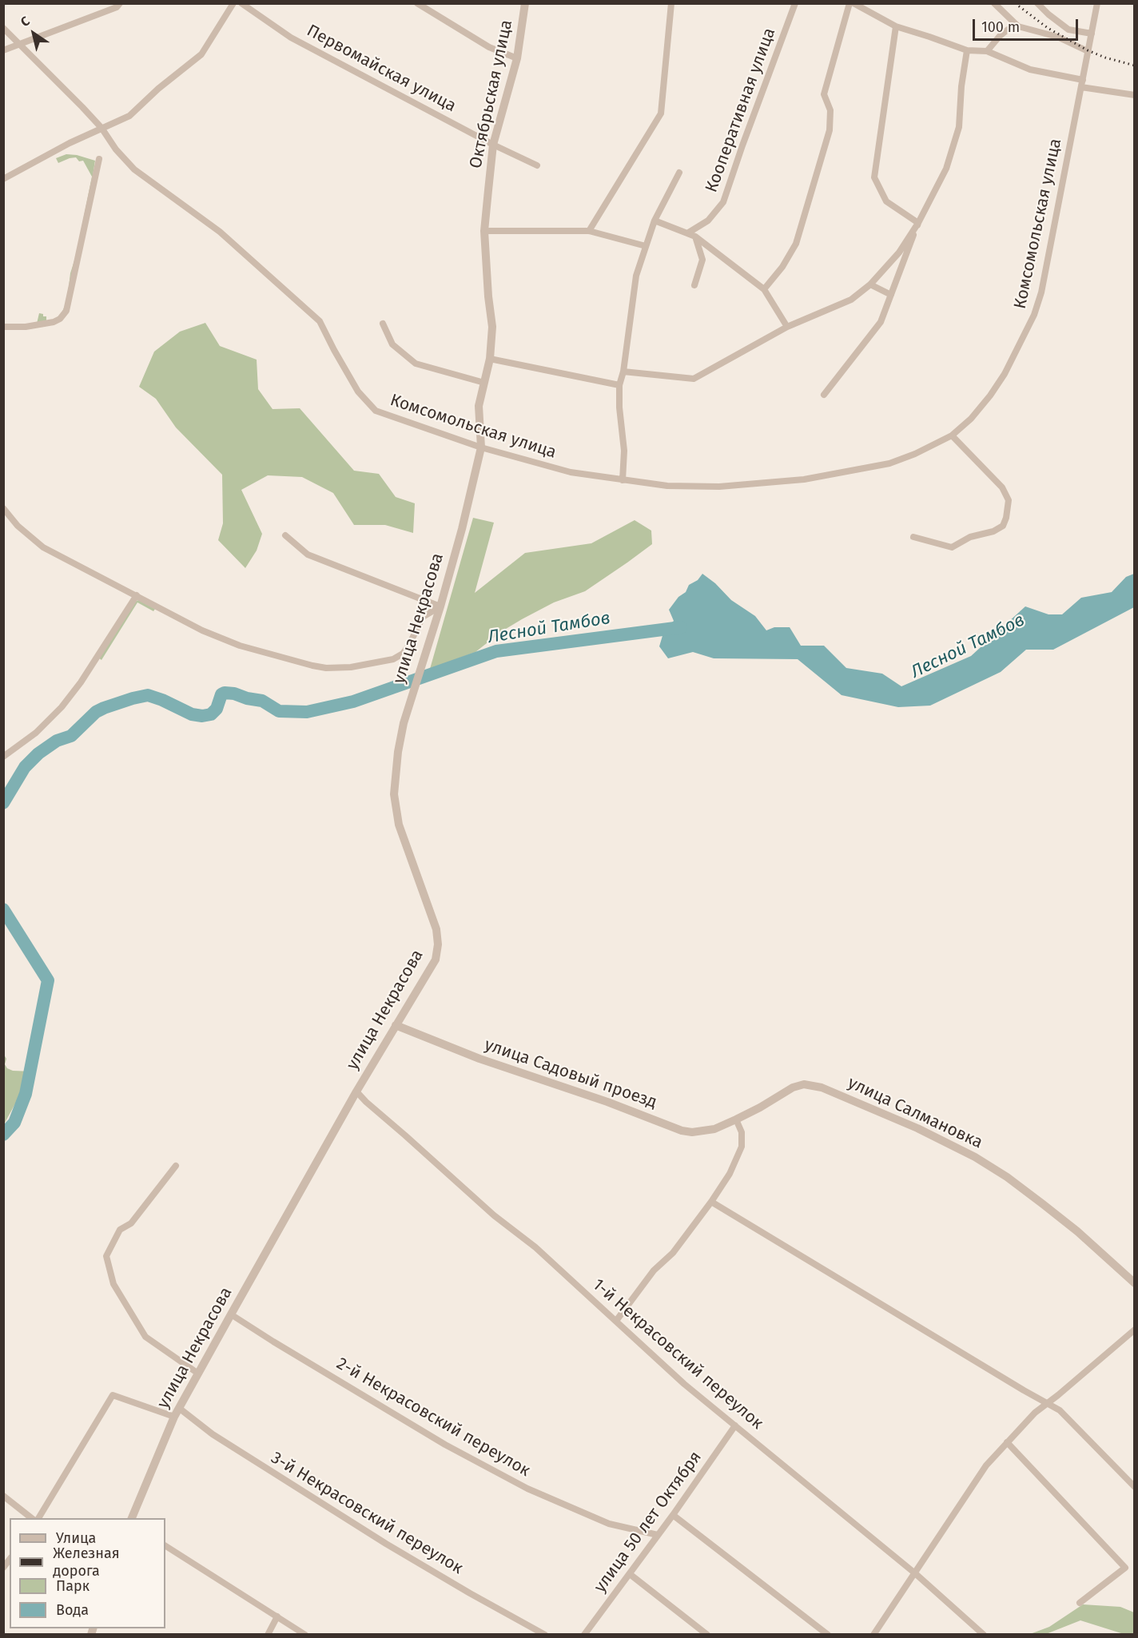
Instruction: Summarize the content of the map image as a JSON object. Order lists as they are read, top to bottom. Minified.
{"streets":{"street":["Первомайская улица","Октябрьская улица","Кооперативная улица","Комсомольская улица","улица Некрасова","улица Садовый проезд","улица Салмановка","1-й Некрасовский переулок","2-й Некрасовский переулок","3-й Некрасовский переулок","улица 50 лет Октября"]},"crossings":[["Первомайская улица","Октябрьская улица"],["Октябрьская улица","Комсомольская улица"],["Октябрьская улица","улица Некрасова"],["Комсомольская улица","улица Некрасова"],["улица Некрасова","улица Садовый проезд"],["улица Некрасова","1-й Некрасовский переулок"],["улица Некрасова","2-й Некрасовский переулок"],["улица Некрасова","3-й Некрасовский переулок"],["улица Садовый проезд","улица Салмановка"],["1-й Некрасовский переулок","улица 50 лет Октября"],["2-й Некрасовский переулок","улица 50 лет Октября"]],"water":["Лесной Тамбов"],"legend":["Улица","Железная дорога","Парк","Вода"],"scale_bar":"100 m","north":"top left"}
